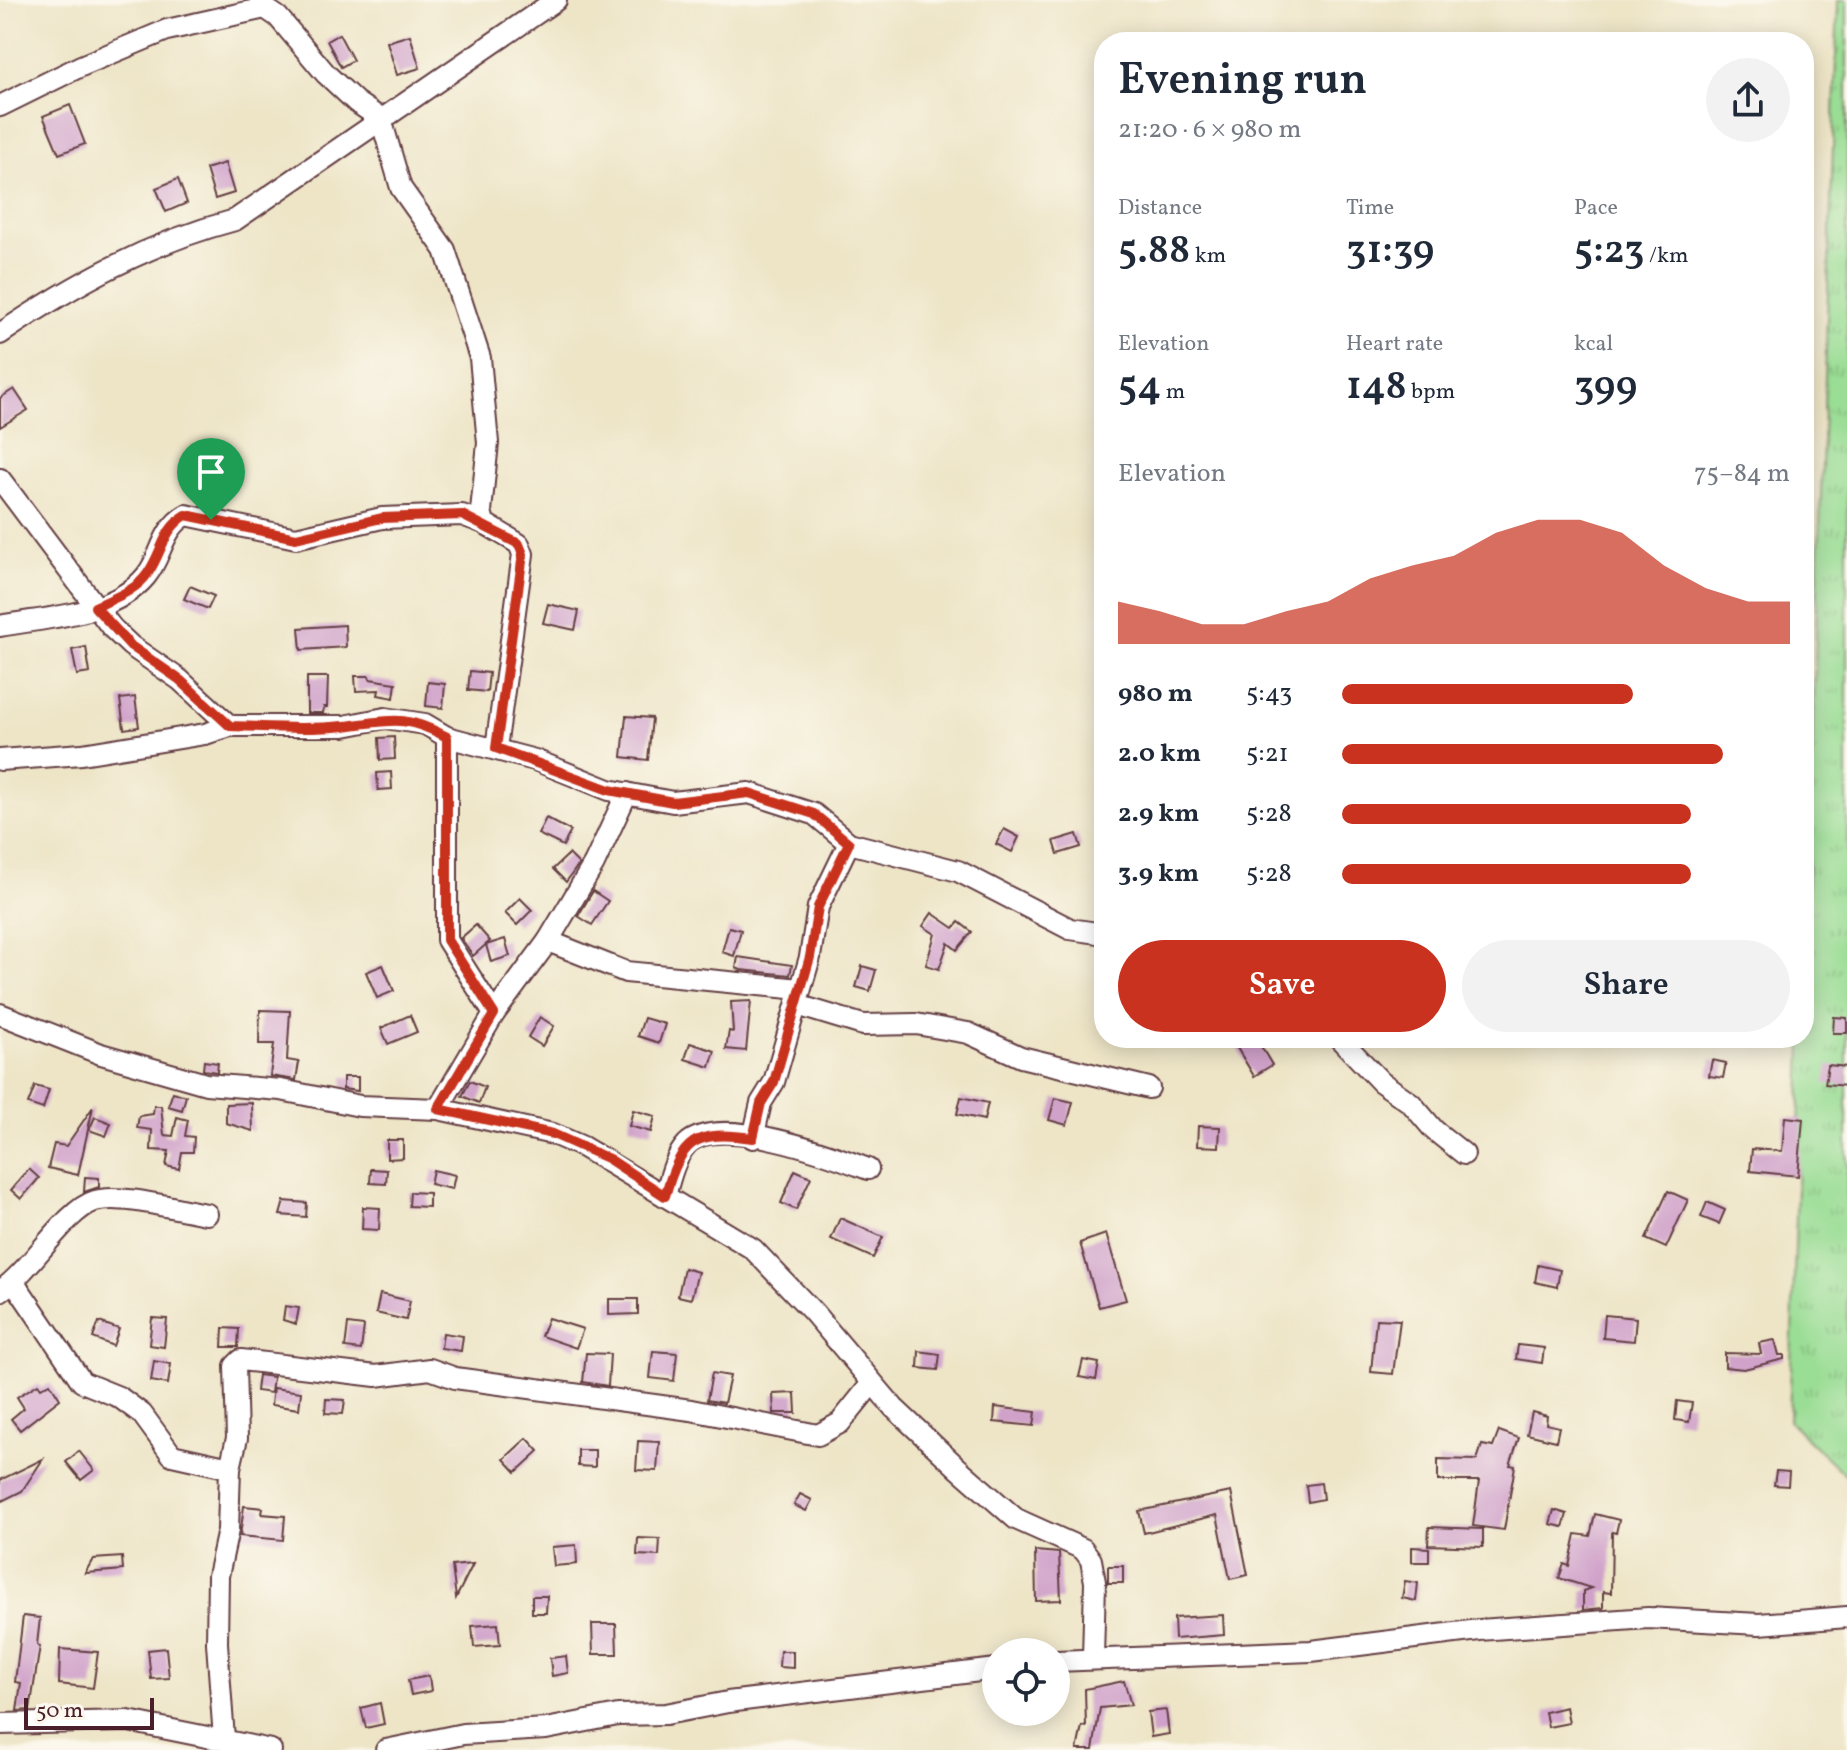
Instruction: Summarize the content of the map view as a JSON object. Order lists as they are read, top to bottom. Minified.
{"scale_bar":"50 m","page":{"heading":["Evening run","21:20 · 6 × 980 m"],"stats":[["Distance","5.88 km"],["Time","31:39"],["Pace","5:23 /km"],["Elevation","54 m"],["Heart rate","148 bpm"],["kcal","399"]],"chart":["Elevation","75–84 m"],"list":[{"name":"980 m","note":"5:43"},{"name":"2.0 km","note":"5:21"},{"name":"2.9 km","note":"5:28"},{"name":"3.9 km","note":"5:28"}],"buttons":["Save","Share"],"scale":"50 m"}}
